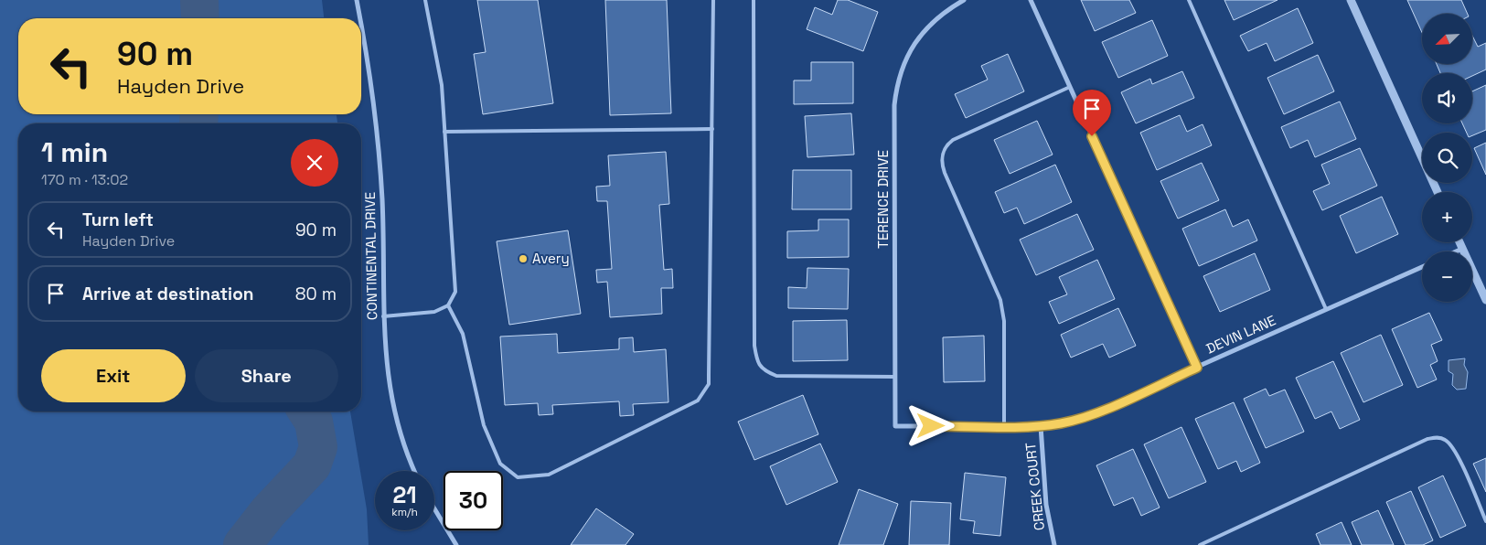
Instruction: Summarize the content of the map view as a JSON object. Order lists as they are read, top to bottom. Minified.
{"streets":{"street":["TERENCE DRIVE","CONTINENTAL DRIVE","DEVIN LANE","CREEK COURT"]},"crossings":[["TERENCE DRIVE","DEVIN LANE"],["DEVIN LANE","CREEK COURT"]],"places":["Avery"],"north":"bottom left","page":{"map_buttons":["+","−"],"turn":["90 m","Hayden Drive"],"heading":["1 min","170 m · 13:02"],"list":[{"name":"Turn left","note":"Hayden Drive","value":"90 m"},{"name":"Arrive at destination","value":"80 m"}],"buttons":["Exit","Share"],"speed":"21 km/h","limit":"30"}}
